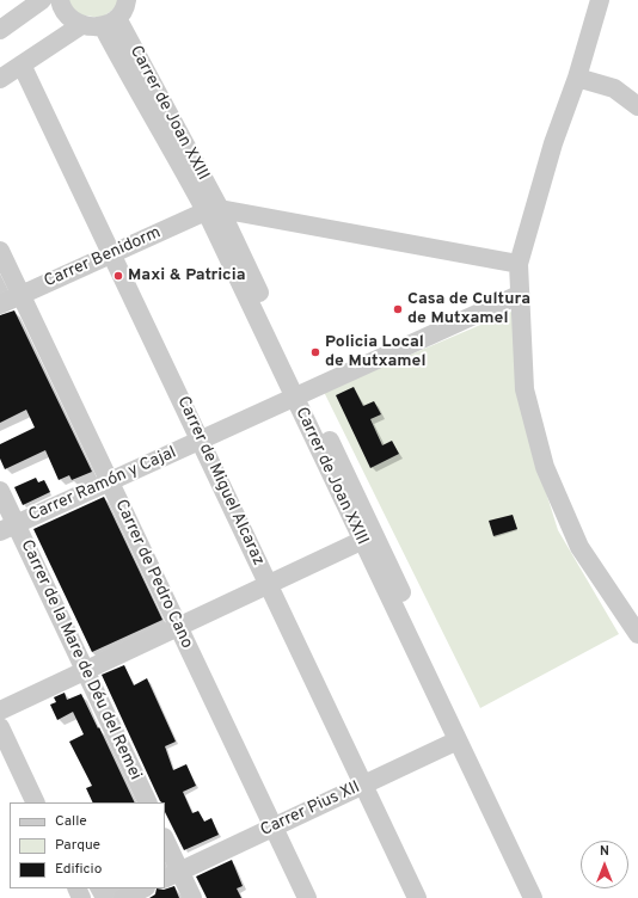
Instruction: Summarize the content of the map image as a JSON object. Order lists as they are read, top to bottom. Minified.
{"streets":{"street":["Carrer de Joan XXIII","Carrer Benidorm","Carrer de Miguel Alcaraz","Carrer Ramón y Cajal","Carrer de Pedro Cano","Carrer de la Mare de Déu del Remei","Carrer Pius XII"]},"crossings":[["Carrer de Joan XXIII","Carrer Benidorm"],["Carrer de Joan XXIII","Carrer Ramón y Cajal"],["Carrer de Joan XXIII","Carrer Pius XII"],["Carrer Benidorm","Carrer de Miguel Alcaraz"],["Carrer Benidorm","Carrer de Pedro Cano"],["Carrer de Miguel Alcaraz","Carrer Ramón y Cajal"],["Carrer de Miguel Alcaraz","Carrer Pius XII"],["Carrer Ramón y Cajal","Carrer de Pedro Cano"],["Carrer Ramón y Cajal","Carrer de la Mare de Déu del Remei"],["Carrer de Pedro Cano","Carrer Pius XII"]],"places":["Maxi & Patricia","Casa de Cultura de Mutxamel","Policia Local de Mutxamel"],"legend":["Calle","Parque","Edificio"],"north":"top"}
